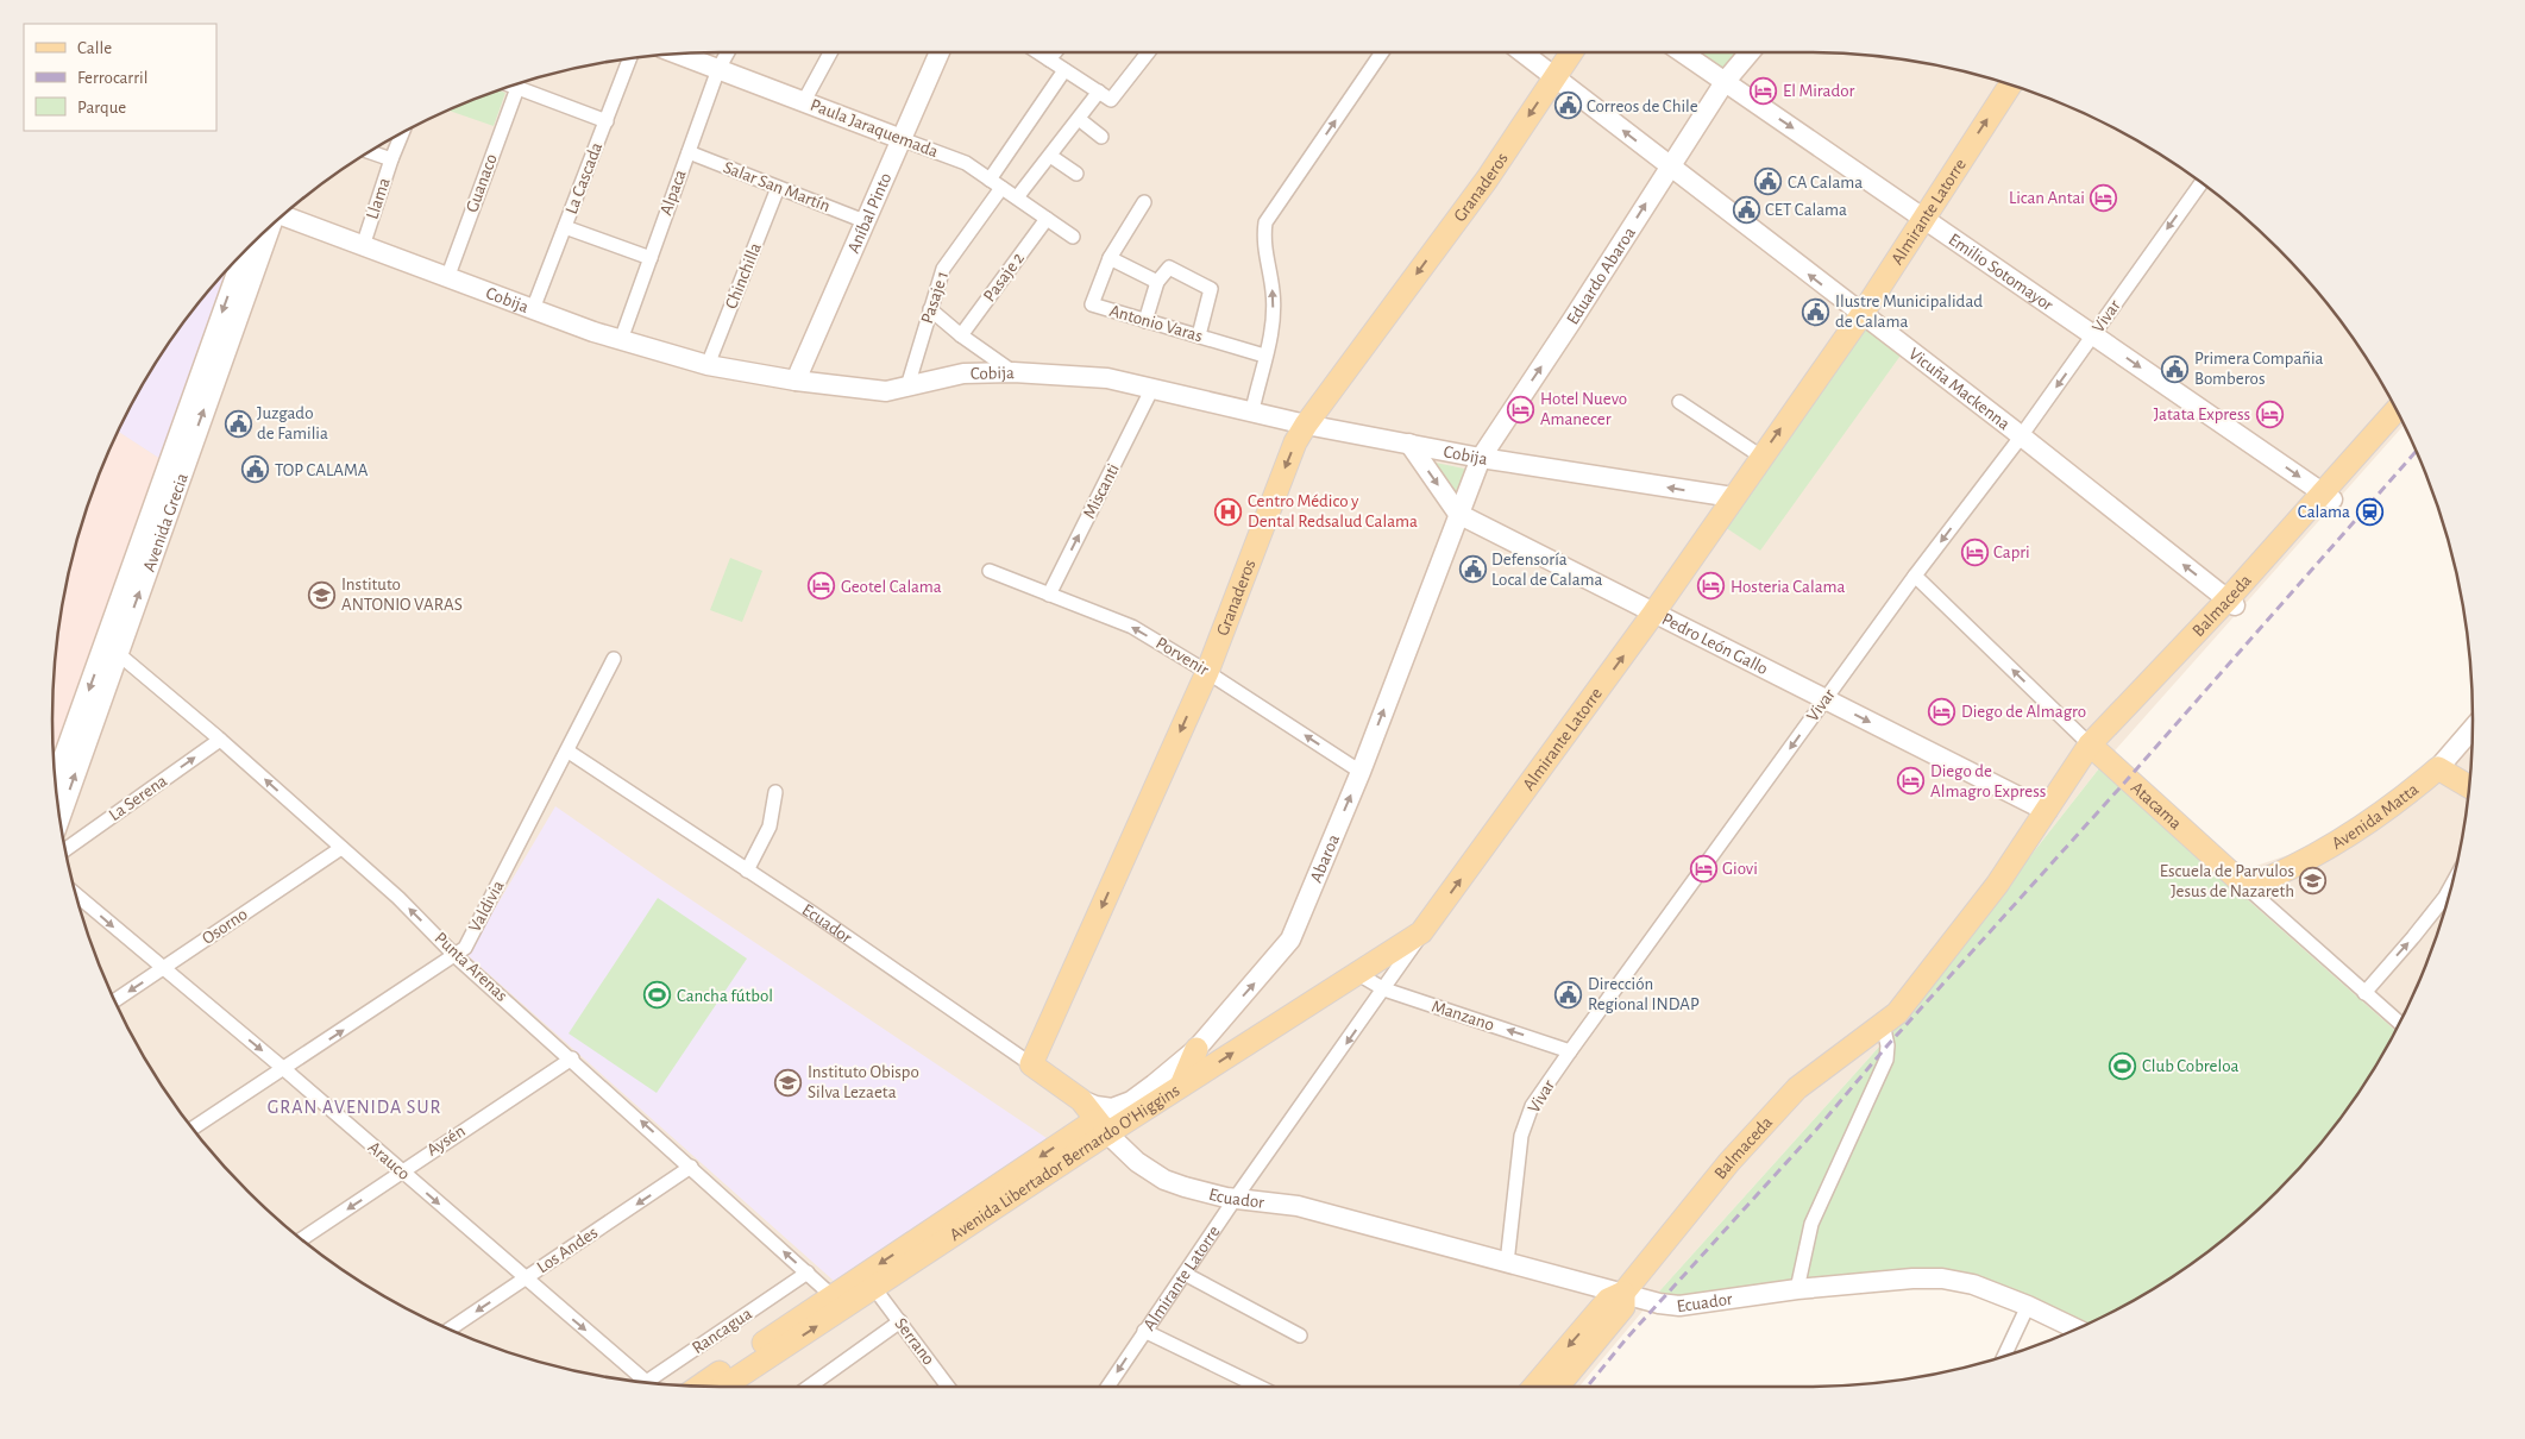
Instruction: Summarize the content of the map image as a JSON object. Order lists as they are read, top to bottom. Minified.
{"streets":{"main road":["Paula Jaraquemada","Granaderos","Almirante Latorre","Aníbal Pinto","Emilio Sotomayor","Eduardo Abaroa","Cobija","Vicuña Mackenna","Avenida Grecia","Balmaceda","Pedro León Gallo","Atacama","Avenida Matta","Abaroa","Ecuador","Avenida Libertador Bernardo O'Higgins"],"street":["La Cascada","Guanaco","Salar San Martín","Alpaca","Llama","Chinchilla","Pasaje 2","Pasaje 1","Vivar","Antonio Varas","Miscanti","Porvenir","La Serena","Valdivia","Osorno","Punta Arenas","Manzano","Aysén","Arauco","Los Andes","Rancagua","Serrano"]},"crossings":[["Paula Jaraquemada","Alpaca"],["Paula Jaraquemada","Aníbal Pinto"],["Paula Jaraquemada","Pasaje 2"],["Paula Jaraquemada","Pasaje 1"],["La Cascada","Cobija"],["Guanaco","Cobija"],["Granaderos","Cobija"],["Granaderos","Vicuña Mackenna"],["Granaderos","Porvenir"],["Granaderos","Ecuador"],["Salar San Martín","Alpaca"],["Salar San Martín","Aníbal Pinto"],["Salar San Martín","Chinchilla"],["Alpaca","Cobija"],["Llama","Cobija"],["Almirante Latorre","Emilio Sotomayor"],["Almirante Latorre","Cobija"],["Almirante Latorre","Vicuña Mackenna"],["Almirante Latorre","Pedro León Gallo"],["Almirante Latorre","Ecuador"],["Almirante Latorre","Manzano"],["Almirante Latorre","Avenida Libertador Bernardo O'Higgins"],["Aníbal Pinto","Cobija"],["Emilio Sotomayor","Eduardo Abaroa"],["Emilio Sotomayor","Vivar"],["Emilio Sotomayor","Balmaceda"],["Eduardo Abaroa","Cobija"],["Eduardo Abaroa","Vicuña Mackenna"],["Eduardo Abaroa","Pedro León Gallo"],["Eduardo Abaroa","Abaroa"],["Chinchilla","Cobija"],["Pasaje 1","Cobija"],["Cobija","Miscanti"],["Cobija","Pedro León Gallo"],["Vivar","Vicuña Mackenna"],["Vivar","Pedro León Gallo"],["Vivar","Atacama"],["Vivar","Ecuador"],["Vivar","Manzano"],["Vicuña Mackenna","Balmaceda"],["Miscanti","Porvenir"],["Avenida Grecia","Punta Arenas"],["Balmaceda","Pedro León Gallo"],["Balmaceda","Atacama"],["Balmaceda","Ecuador"],["Pedro León Gallo","Abaroa"],["Porvenir","Abaroa"],["La Serena","Punta Arenas"],["Atacama","Avenida Matta"],["Abaroa","Ecuador"],["Valdivia","Ecuador"],["Valdivia","Punta Arenas"],["Valdivia","Arauco"],["Ecuador","Avenida Libertador Bernardo O'Higgins"],["Osorno","Punta Arenas"],["Osorno","Arauco"],["Punta Arenas","Aysén"],["Punta Arenas","Avenida Libertador Bernardo O'Higgins"],["Punta Arenas","Los Andes"],["Punta Arenas","Rancagua"],["Manzano","Avenida Libertador Bernardo O'Higgins"],["Aysén","Arauco"],["Arauco","Los Andes"],["Avenida Libertador Bernardo O'Higgins","Serrano"]],"one_way":["Granaderos","Emilio Sotomayor","Eduardo Abaroa","Vivar","Vicuña Mackenna","Miscanti","Pedro León Gallo","Porvenir","La Serena","Atacama","Abaroa","Punta Arenas","Manzano","Aysén","Arauco","Los Andes"],"districts":["GRAN AVENIDA SUR"],"places":{"hotel":["El Mirador","Lican Antai","Hotel Nuevo Amanecer","Jatata Express","Capri","Geotel Calama","Hosteria Calama","Diego de Almagro","Diego de Almagro Express","Giovi"],"public building":["Correos de Chile","CA Calama","CET Calama","Ilustre Municipalidad de Calama","Primera Compañia Bomberos","Juzgado de Familia","TOP CALAMA","Defensoría Local de Calama","Dirección Regional INDAP"],"hospital":["Centro Médico y Dental Redsalud Calama"],"station":["Calama"],"school or university":["Instituto ANTONIO VARAS","Escuela de Parvulos Jesus de Nazareth","Instituto Obispo Silva Lezaeta"],"sports":["Cancha fútbol","Club Cobreloa"]},"legend":["Calle","Ferrocarril","Parque"]}
